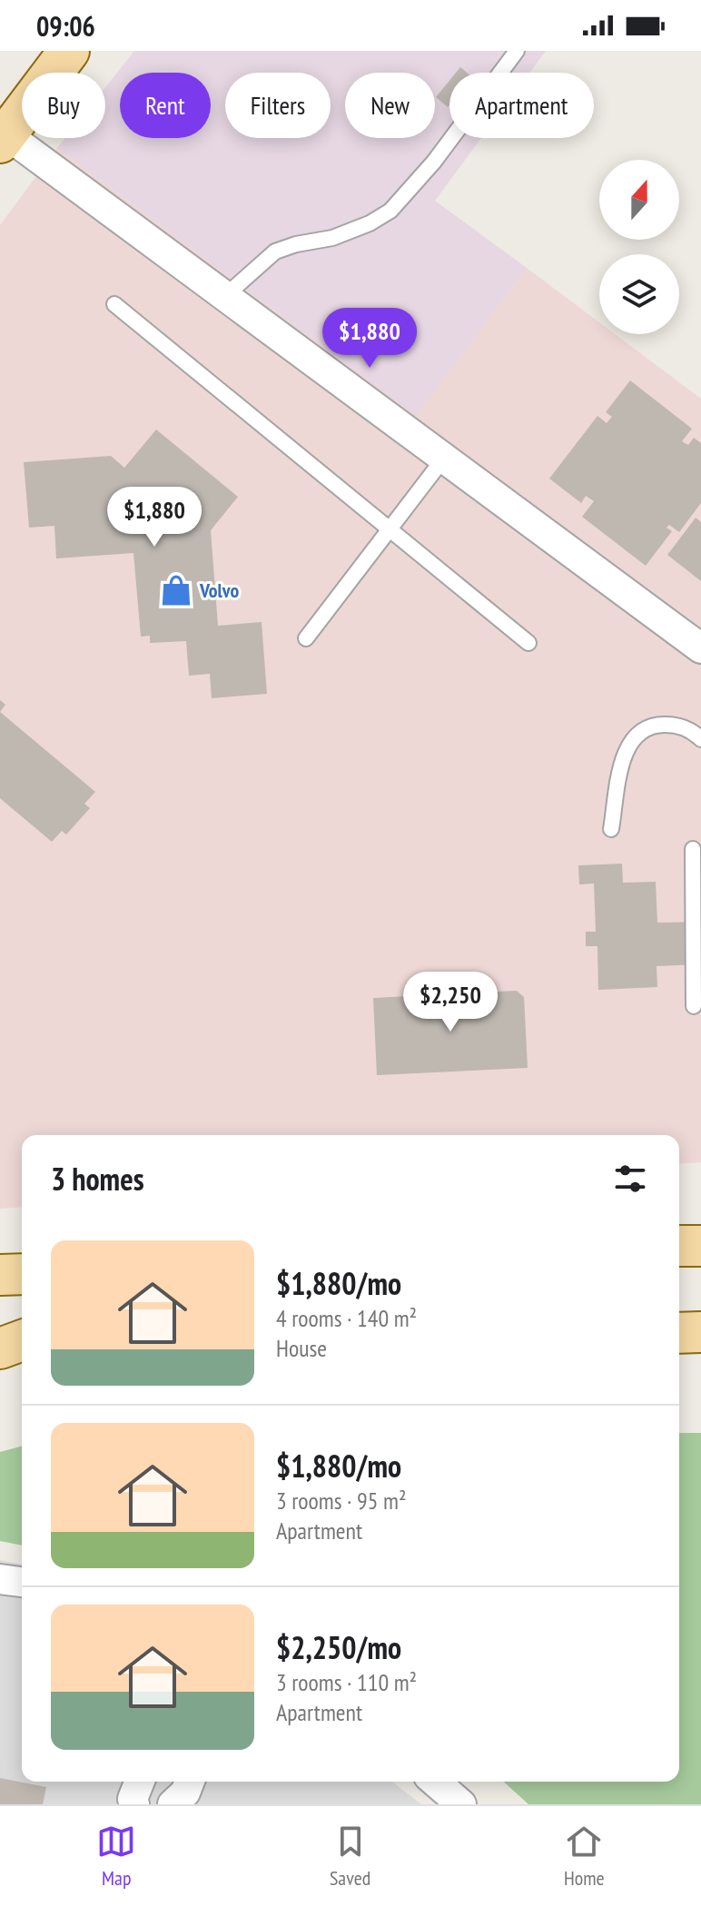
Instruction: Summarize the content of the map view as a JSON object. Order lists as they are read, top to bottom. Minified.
{"places":{"shop":["Volvo"]},"north":"top","page":{"status":"09:06","chip":["Buy","Rent","Filters","New","Apartment"],"price":["$1,880","$1,880","$2,250"],"heading":"3 homes","list":[{"name":"$1,880/mo","note":"4 rooms · 140 m² · House"},{"name":"$1,880/mo","note":"3 rooms · 95 m² · Apartment"},{"name":"$2,250/mo","note":"3 rooms · 110 m² · Apartment"}],"tabs":["Map","Saved","Home"]}}
